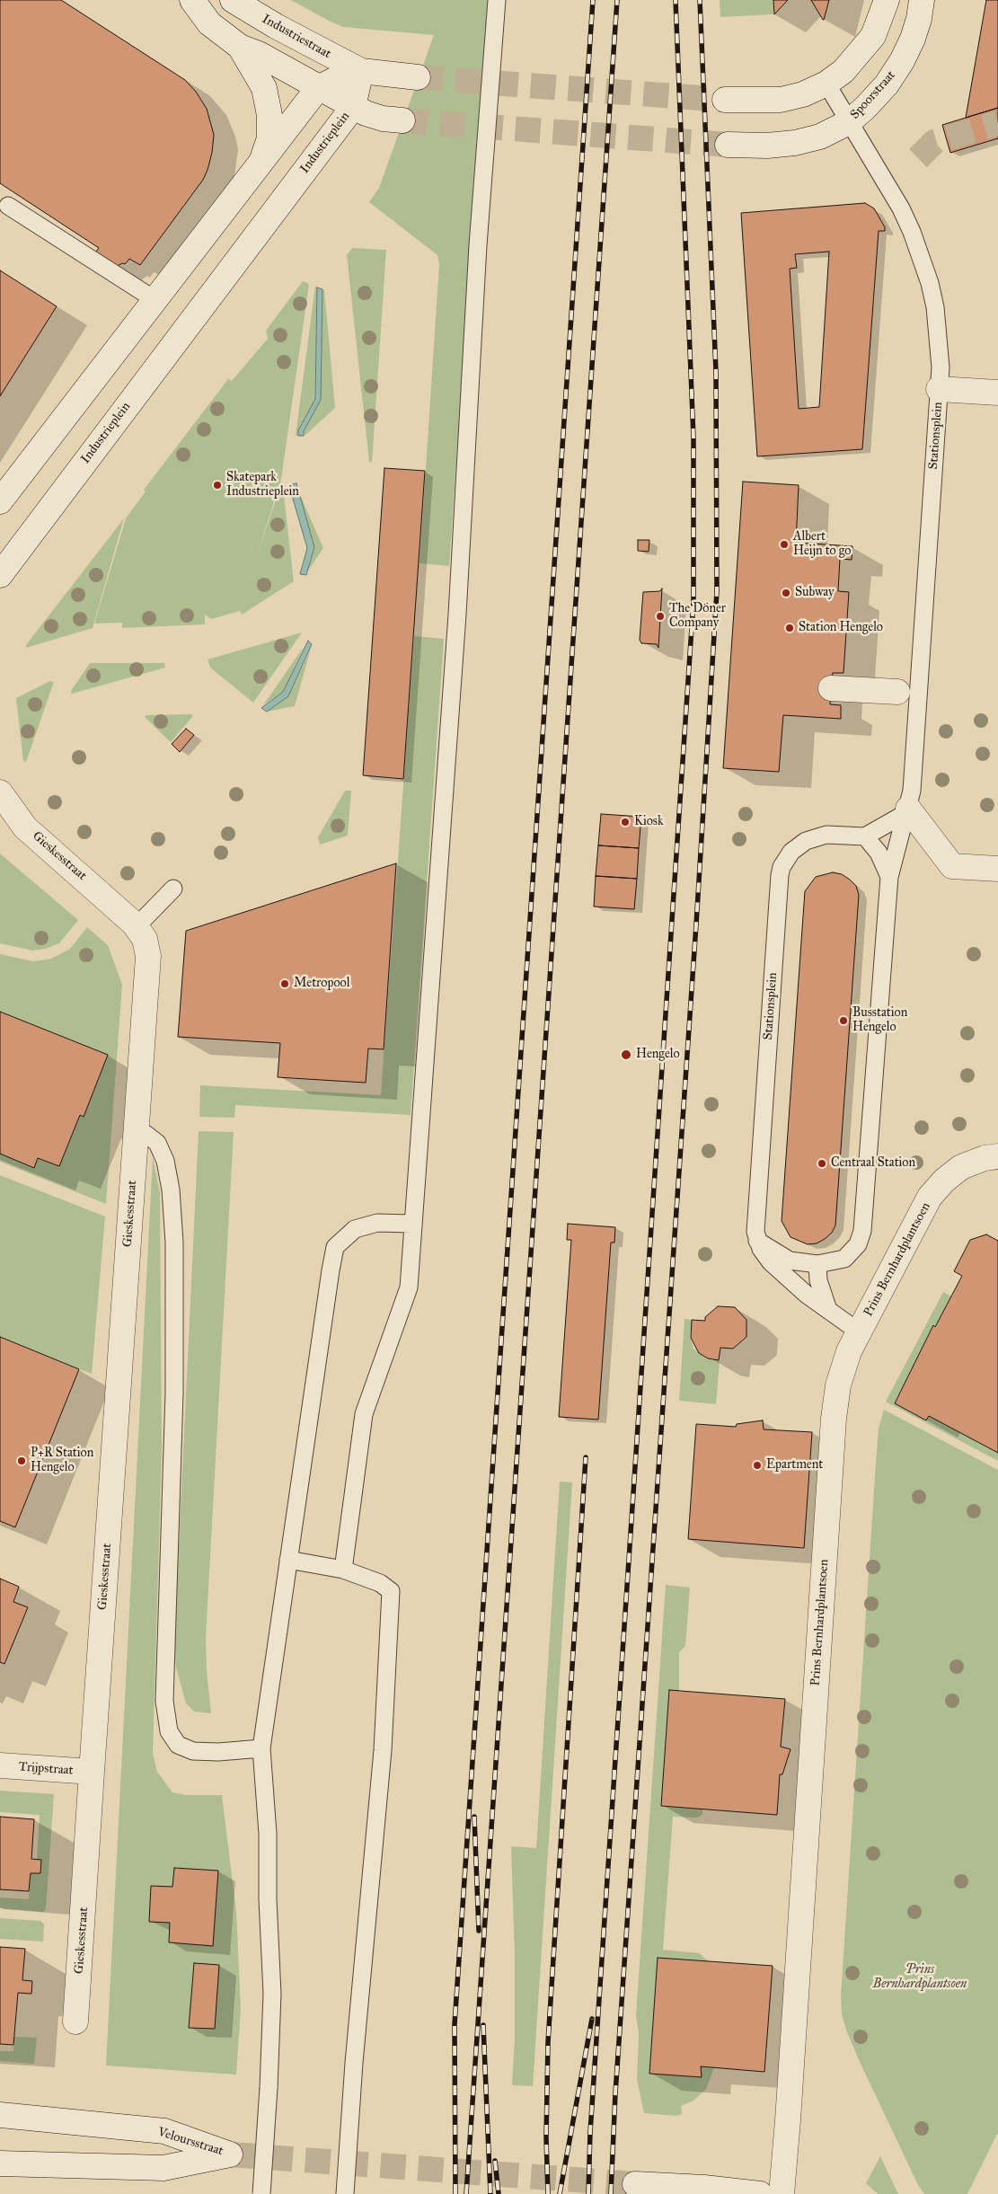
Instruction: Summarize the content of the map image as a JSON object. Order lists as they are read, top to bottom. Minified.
{"streets":{"main road":["Industriestraat","Spoorstraat","Industrieplein","Gieskesstraat","Prins Bernhardplantsoen","Trijpstraat","Veloursstraat"],"lane":["Stationsplein"]},"crossings":[["Industriestraat","Industrieplein"],["Spoorstraat","Stationsplein"],["Stationsplein","Prins Bernhardplantsoen"],["Gieskesstraat","Trijpstraat"]],"parks":["Prins Bernhardplantsoen"],"places":["Skatepark Industrieplein","Albert Heijn to go","Subway","The Döner Company","Station Hengelo","Kiosk","Metropool","Busstation Hengelo","Hengelo","Centraal Station","P+R Station Hengelo","Epartment"]}
